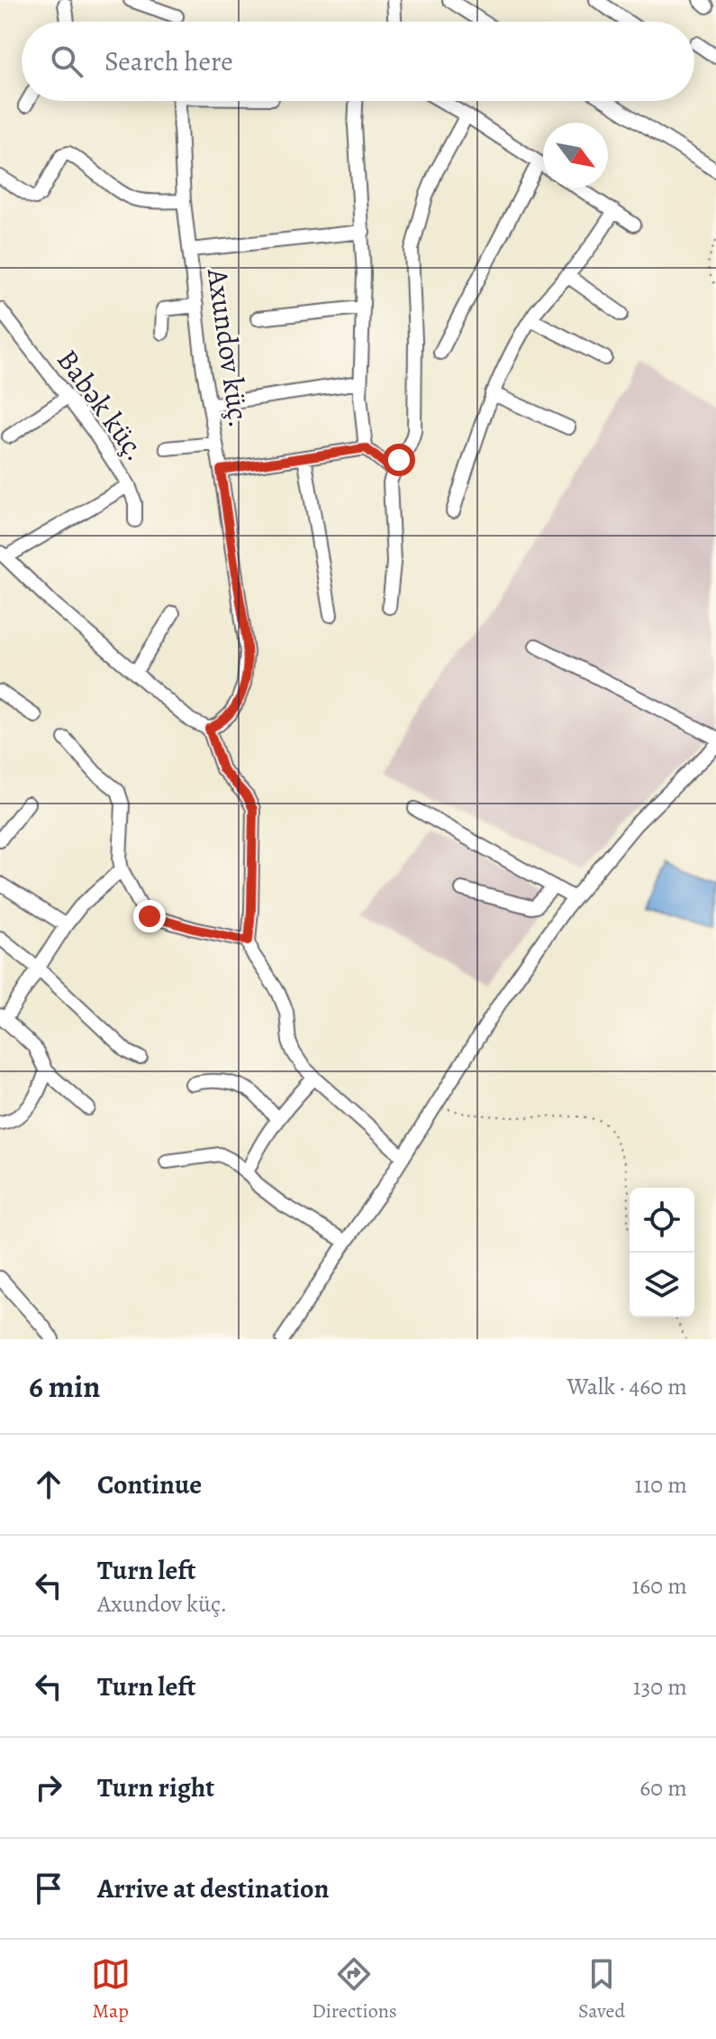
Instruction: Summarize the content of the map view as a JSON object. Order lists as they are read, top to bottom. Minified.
{"streets":{"street":["Axundov küç.","Babək küç."]},"north":"bottom right","page":{"search":"Search here","heading":["6 min","Walk · 460 m"],"list":[["Continue","110 m"],["Turn left","Axundov küç.","160 m"],["Turn left","130 m"],["Turn right","60 m"],"Arrive at destination"],"nav":["Map","Directions","Saved"]}}
